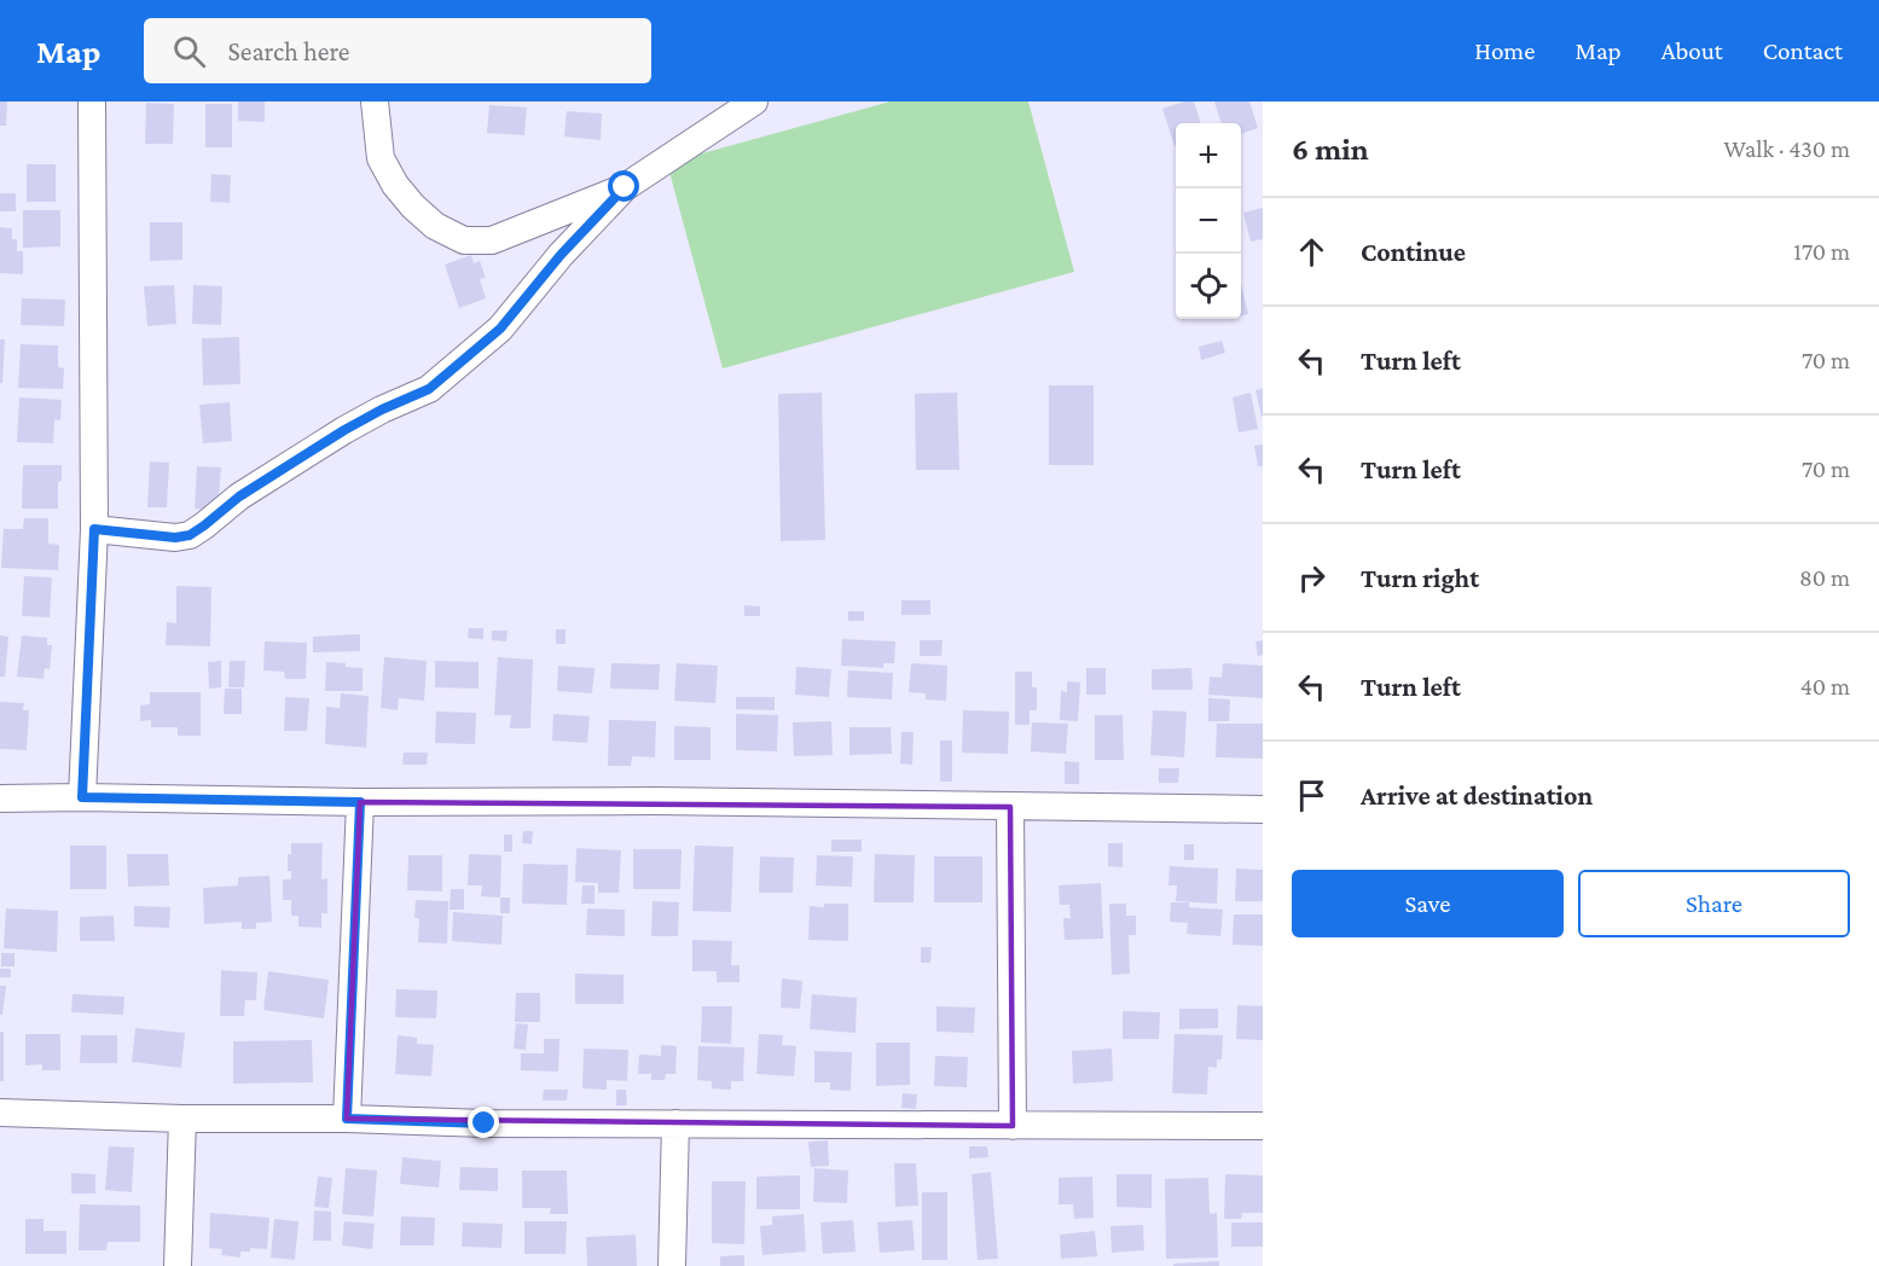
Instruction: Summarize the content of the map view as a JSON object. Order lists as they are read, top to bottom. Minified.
{"page":{"header":"Map","search":"Search here","nav":["Home","Map","About","Contact"],"heading":["6 min","Walk · 430 m"],"map_buttons":["+","−"],"list":[["Continue","170 m"],["Turn left","70 m"],["Turn left","70 m"],["Turn right","80 m"],["Turn left","40 m"],"Arrive at destination"],"buttons":["Save","Share"]}}
